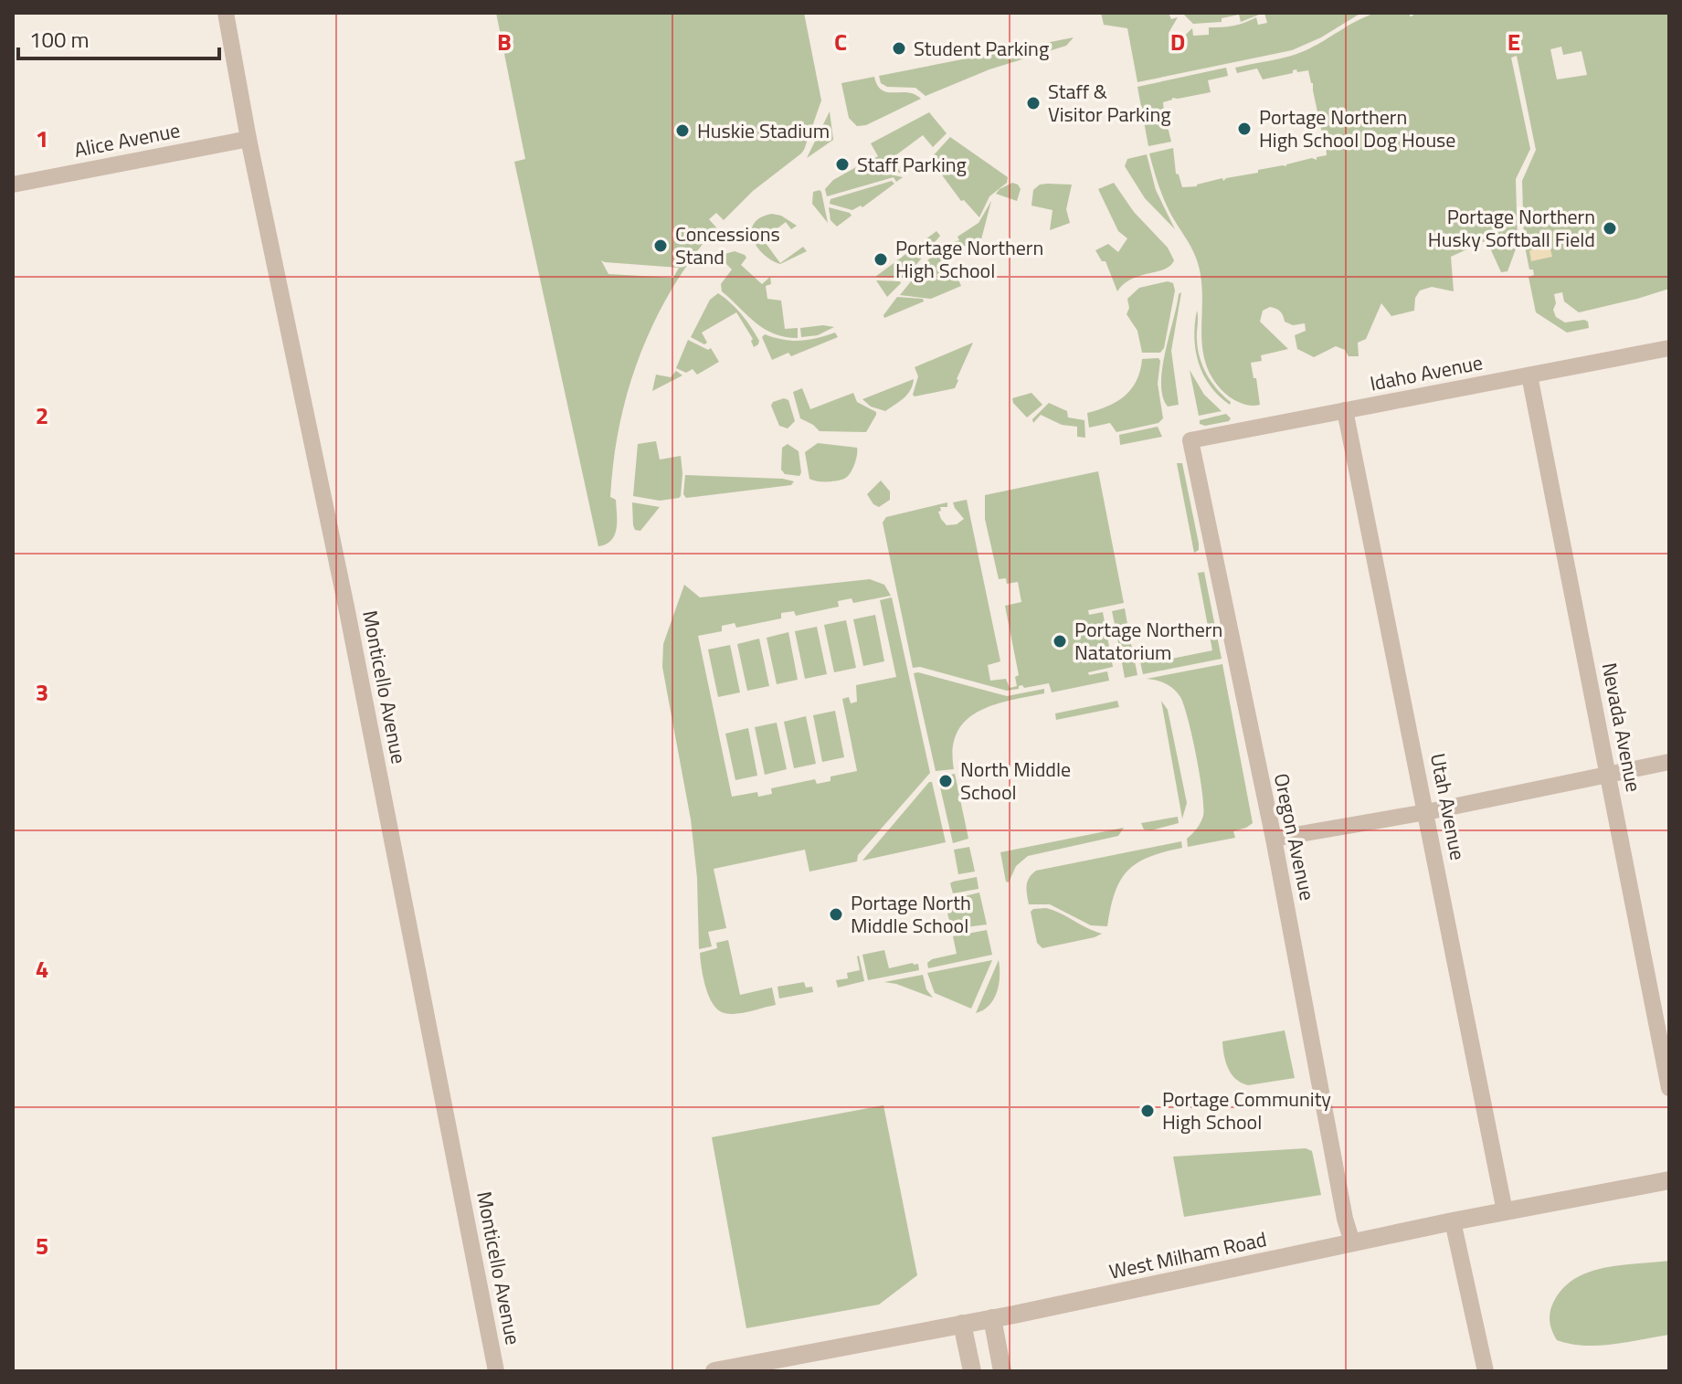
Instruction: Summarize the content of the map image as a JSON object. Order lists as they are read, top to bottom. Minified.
{"streets":{"street":["Alice Avenue","Idaho Avenue","Monticello Avenue","Nevada Avenue","Utah Avenue","Oregon Avenue","West Milham Road"]},"crossings":[["Alice Avenue","Monticello Avenue"],["Idaho Avenue","Nevada Avenue"],["Idaho Avenue","Utah Avenue"],["Idaho Avenue","Oregon Avenue"],["Utah Avenue","West Milham Road"],["Oregon Avenue","West Milham Road"]],"places":["Student Parking","Staff & Visitor Parking","Portage Northern High School Dog House","Huskie Stadium","Staff Parking","Portage Northern Husky Softball Field","Concessions Stand","Portage Northern High School","Portage Northern Natatorium","North Middle School","Portage North Middle School","Portage Community High School"],"scale_bar":"100 m","grid":{"columns":["B","C","D","E"],"rows":["1","2","3","4","5"]}}
